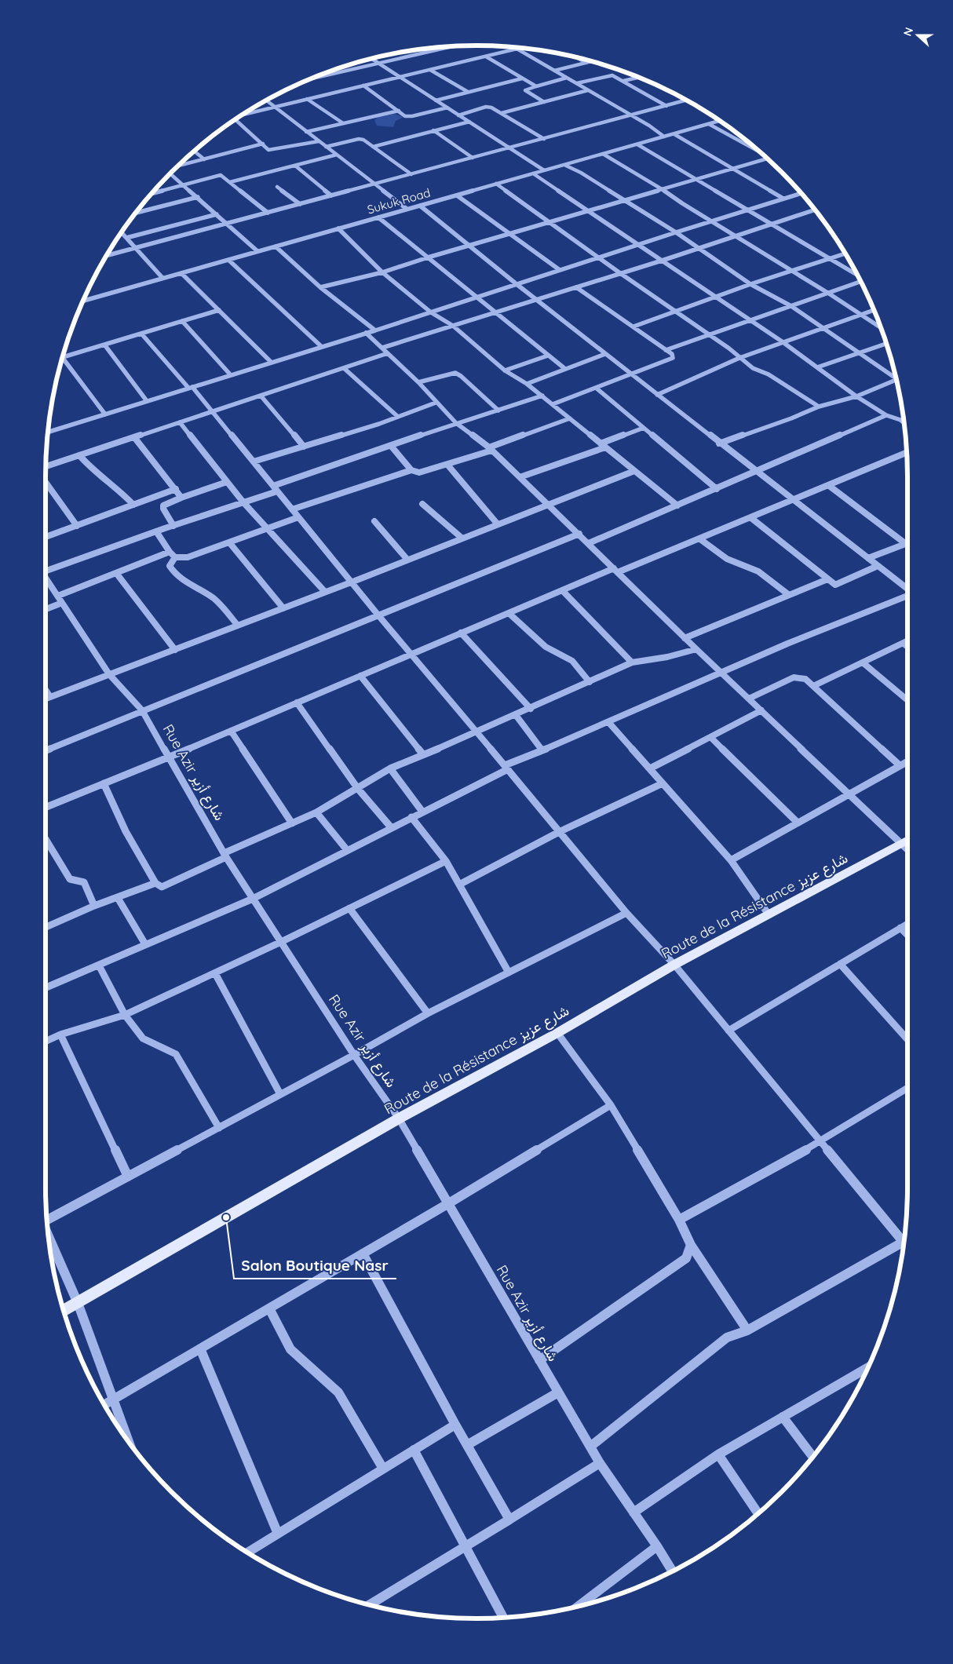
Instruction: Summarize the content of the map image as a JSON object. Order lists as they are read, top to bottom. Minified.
{"streets":{"main road":["Route de la Résistance شارع عزيز"],"street":["Sukuk Road","Rue Azir شارع أزير"]},"crossings":[["Rue Azir شارع أزير","Route de la Résistance شارع عزيز"]],"places":["Salon Boutique Nasr"],"north":"left"}
